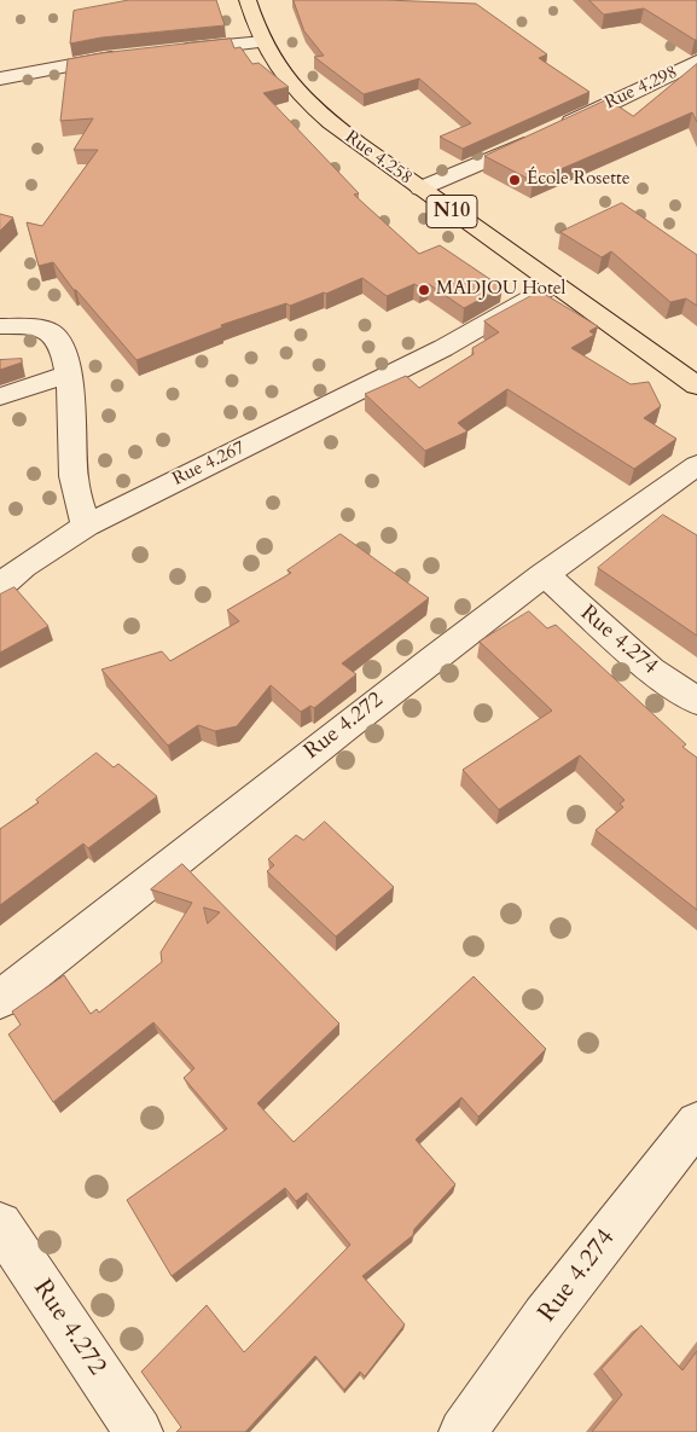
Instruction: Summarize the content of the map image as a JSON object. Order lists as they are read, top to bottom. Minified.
{"streets":{"highway":["Rue 4.258","N10"],"street":["Rue 4.298","Rue 4.267","Rue 4.274","Rue 4.272"]},"crossings":[["Rue 4.258","Rue 4.267"],["Rue 4.274","Rue 4.272"]],"places":["École Rosette","MADJOU Hotel"]}
